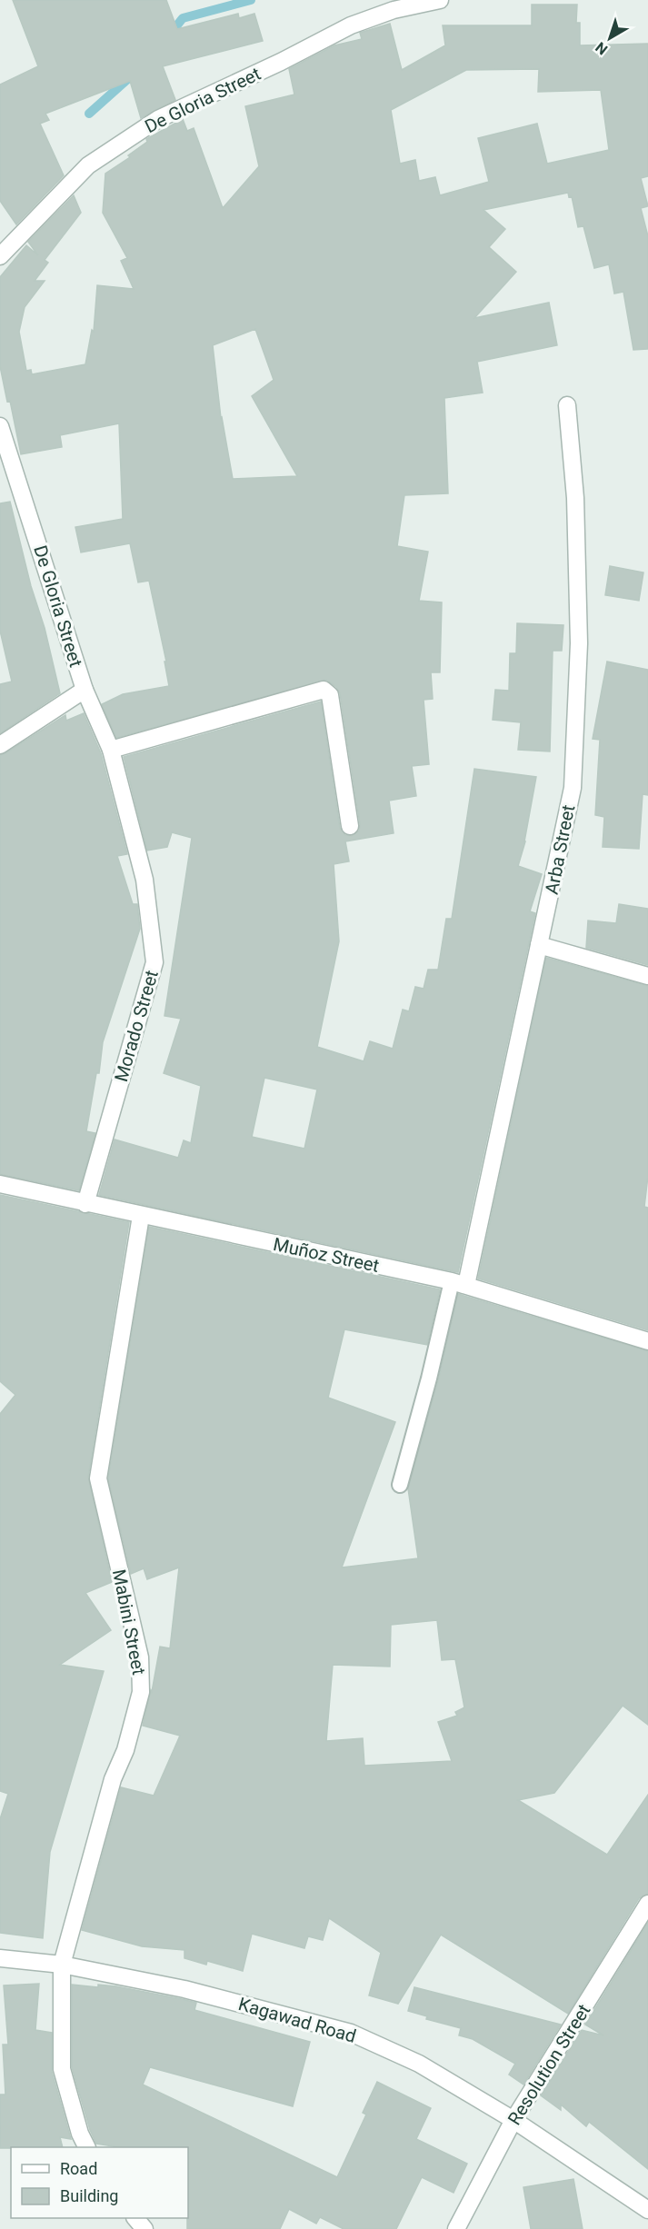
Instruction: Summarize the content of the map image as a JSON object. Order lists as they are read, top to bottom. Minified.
{"streets":{"street":["De Gloria Street","Arba Street","Morado Street","Muñoz Street","Mabini Street","Kagawad Road","Resolution Street"]},"crossings":[["De Gloria Street","Morado Street"],["Arba Street","Muñoz Street"],["Morado Street","Muñoz Street"],["Muñoz Street","Mabini Street"],["Mabini Street","Kagawad Road"],["Kagawad Road","Resolution Street"]],"legend":["Road","Building"],"north":"bottom left"}
